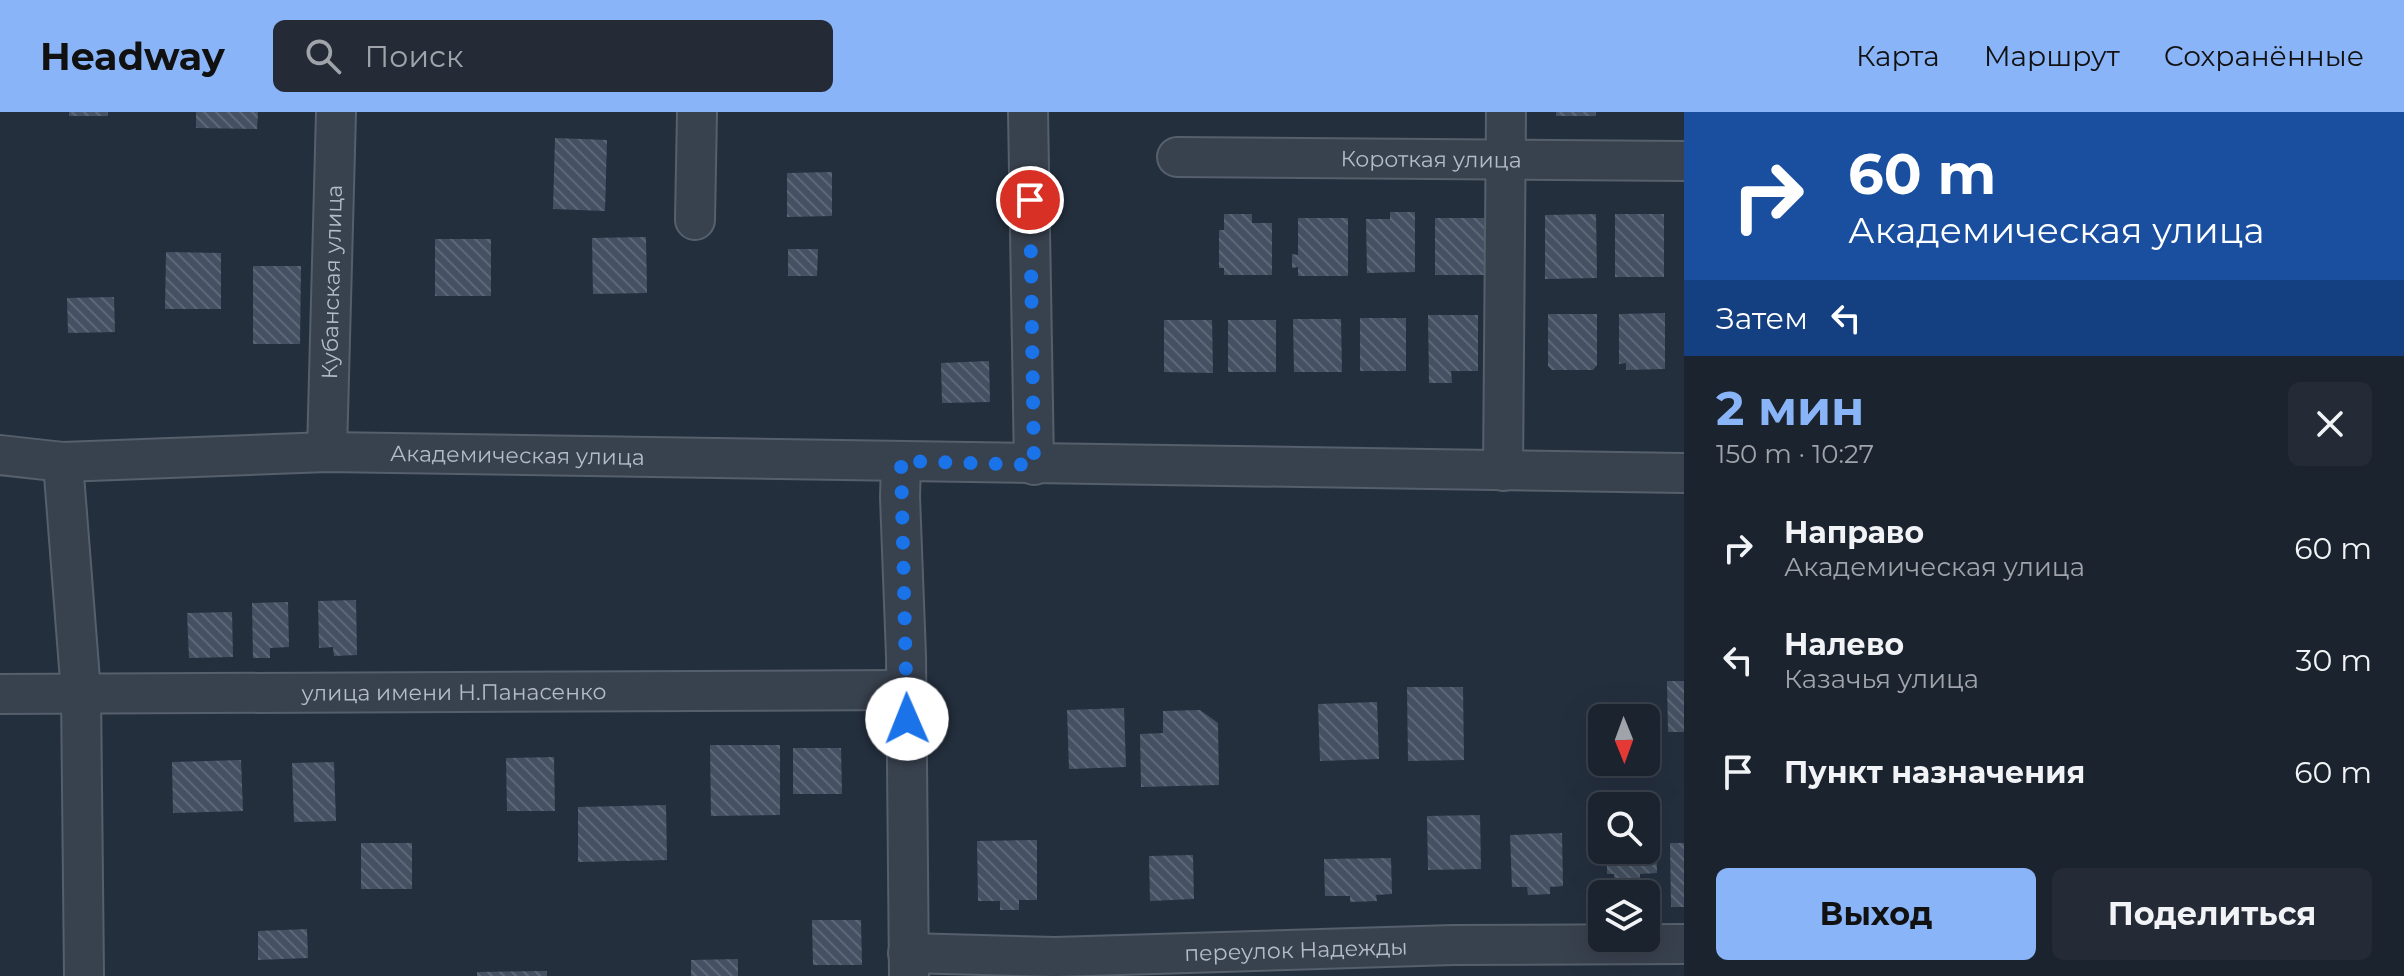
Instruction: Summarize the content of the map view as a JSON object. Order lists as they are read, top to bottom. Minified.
{"streets":{"street":["Короткая улица","Кубанская улица","Академическая улица","улица имени Н.Панасенко","переулок Надежды"]},"crossings":[["Кубанская улица","Академическая улица"]],"north":"bottom","page":{"header":"Headway","search":"Поиск","nav":["Карта","Маршрут","Сохранённые"],"turn":["60 m","Академическая улица"],"then":"Затем","heading":["2 мин","150 m · 10:27"],"list":[{"name":"Направо","note":"Академическая улица","value":"60 m"},{"name":"Налево","note":"Казачья улица","value":"30 m"},{"name":"Пункт назначения","value":"60 m"}],"buttons":["Выход","Поделиться"]}}
